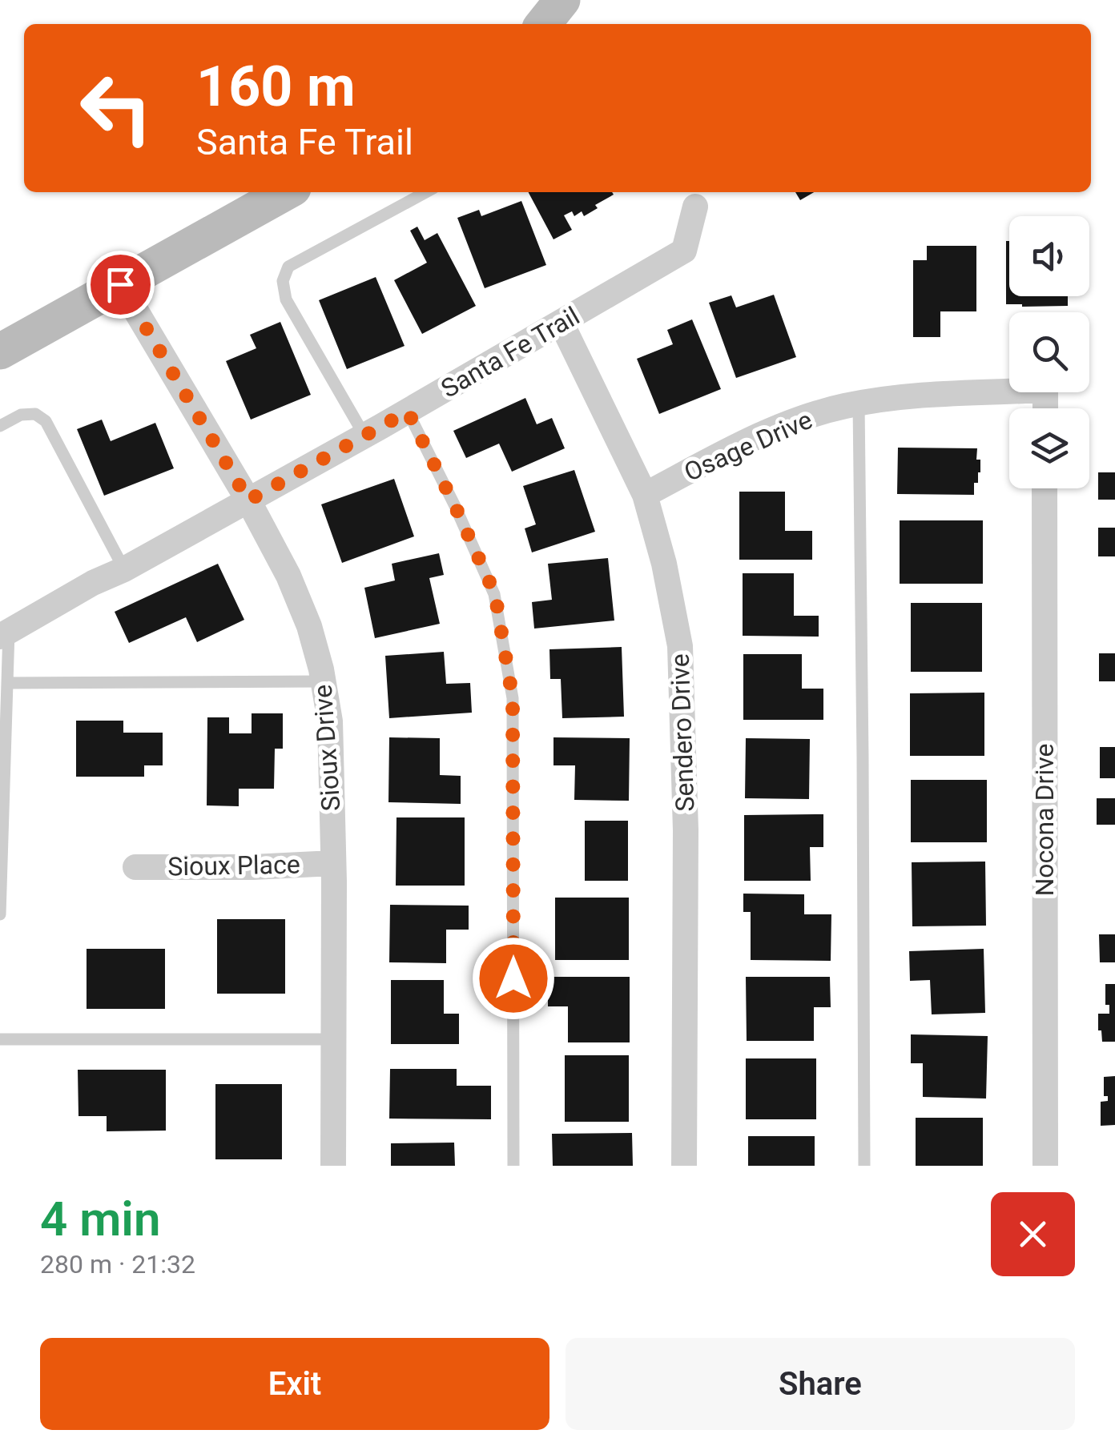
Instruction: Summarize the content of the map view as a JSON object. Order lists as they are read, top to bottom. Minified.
{"streets":{"street":["Santa Fe Trail","Osage Drive","Sendero Drive","Sioux Drive","Nocona Drive","Sioux Place"]},"crossings":[["Santa Fe Trail","Sendero Drive"],["Santa Fe Trail","Sioux Drive"],["Osage Drive","Sendero Drive"],["Sioux Drive","Sioux Place"]],"page":{"turn":["160 m","Santa Fe Trail"],"heading":["4 min","280 m · 21:32"],"buttons":["Exit","Share"]}}
